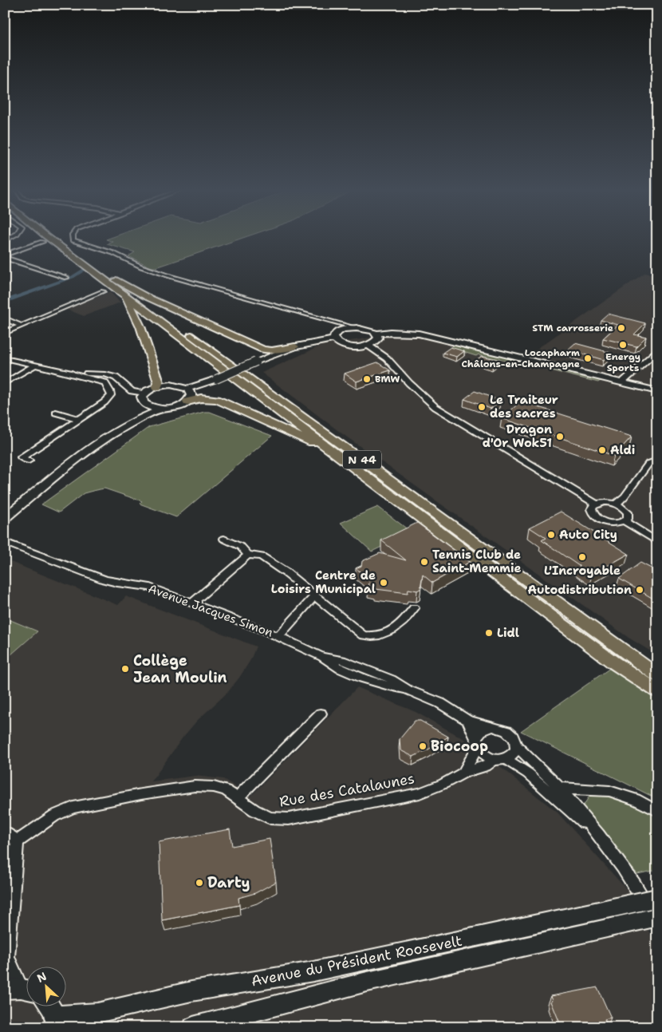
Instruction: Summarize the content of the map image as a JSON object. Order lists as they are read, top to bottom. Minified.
{"streets":{"main road":["N 44","Avenue du Président Roosevelt"],"street":["Avenue Jacques Simon","Rue des Catalaunes"]},"crossings":[["Avenue Jacques Simon","Rue des Catalaunes"]],"places":["STM carrosserie","Energy Sports","Locapharm Châlons-en-Champagne","BMW","Le Traiteur des sacres","Dragon d'Or Wok51","Aldi","Auto City","L'Incroyable","Tennis Club de Saint-Memmie","Centre de Loisirs Municipal","Autodistribution","Lidl","Collège Jean Moulin","Biocoop","Darty"],"north":"top left"}
